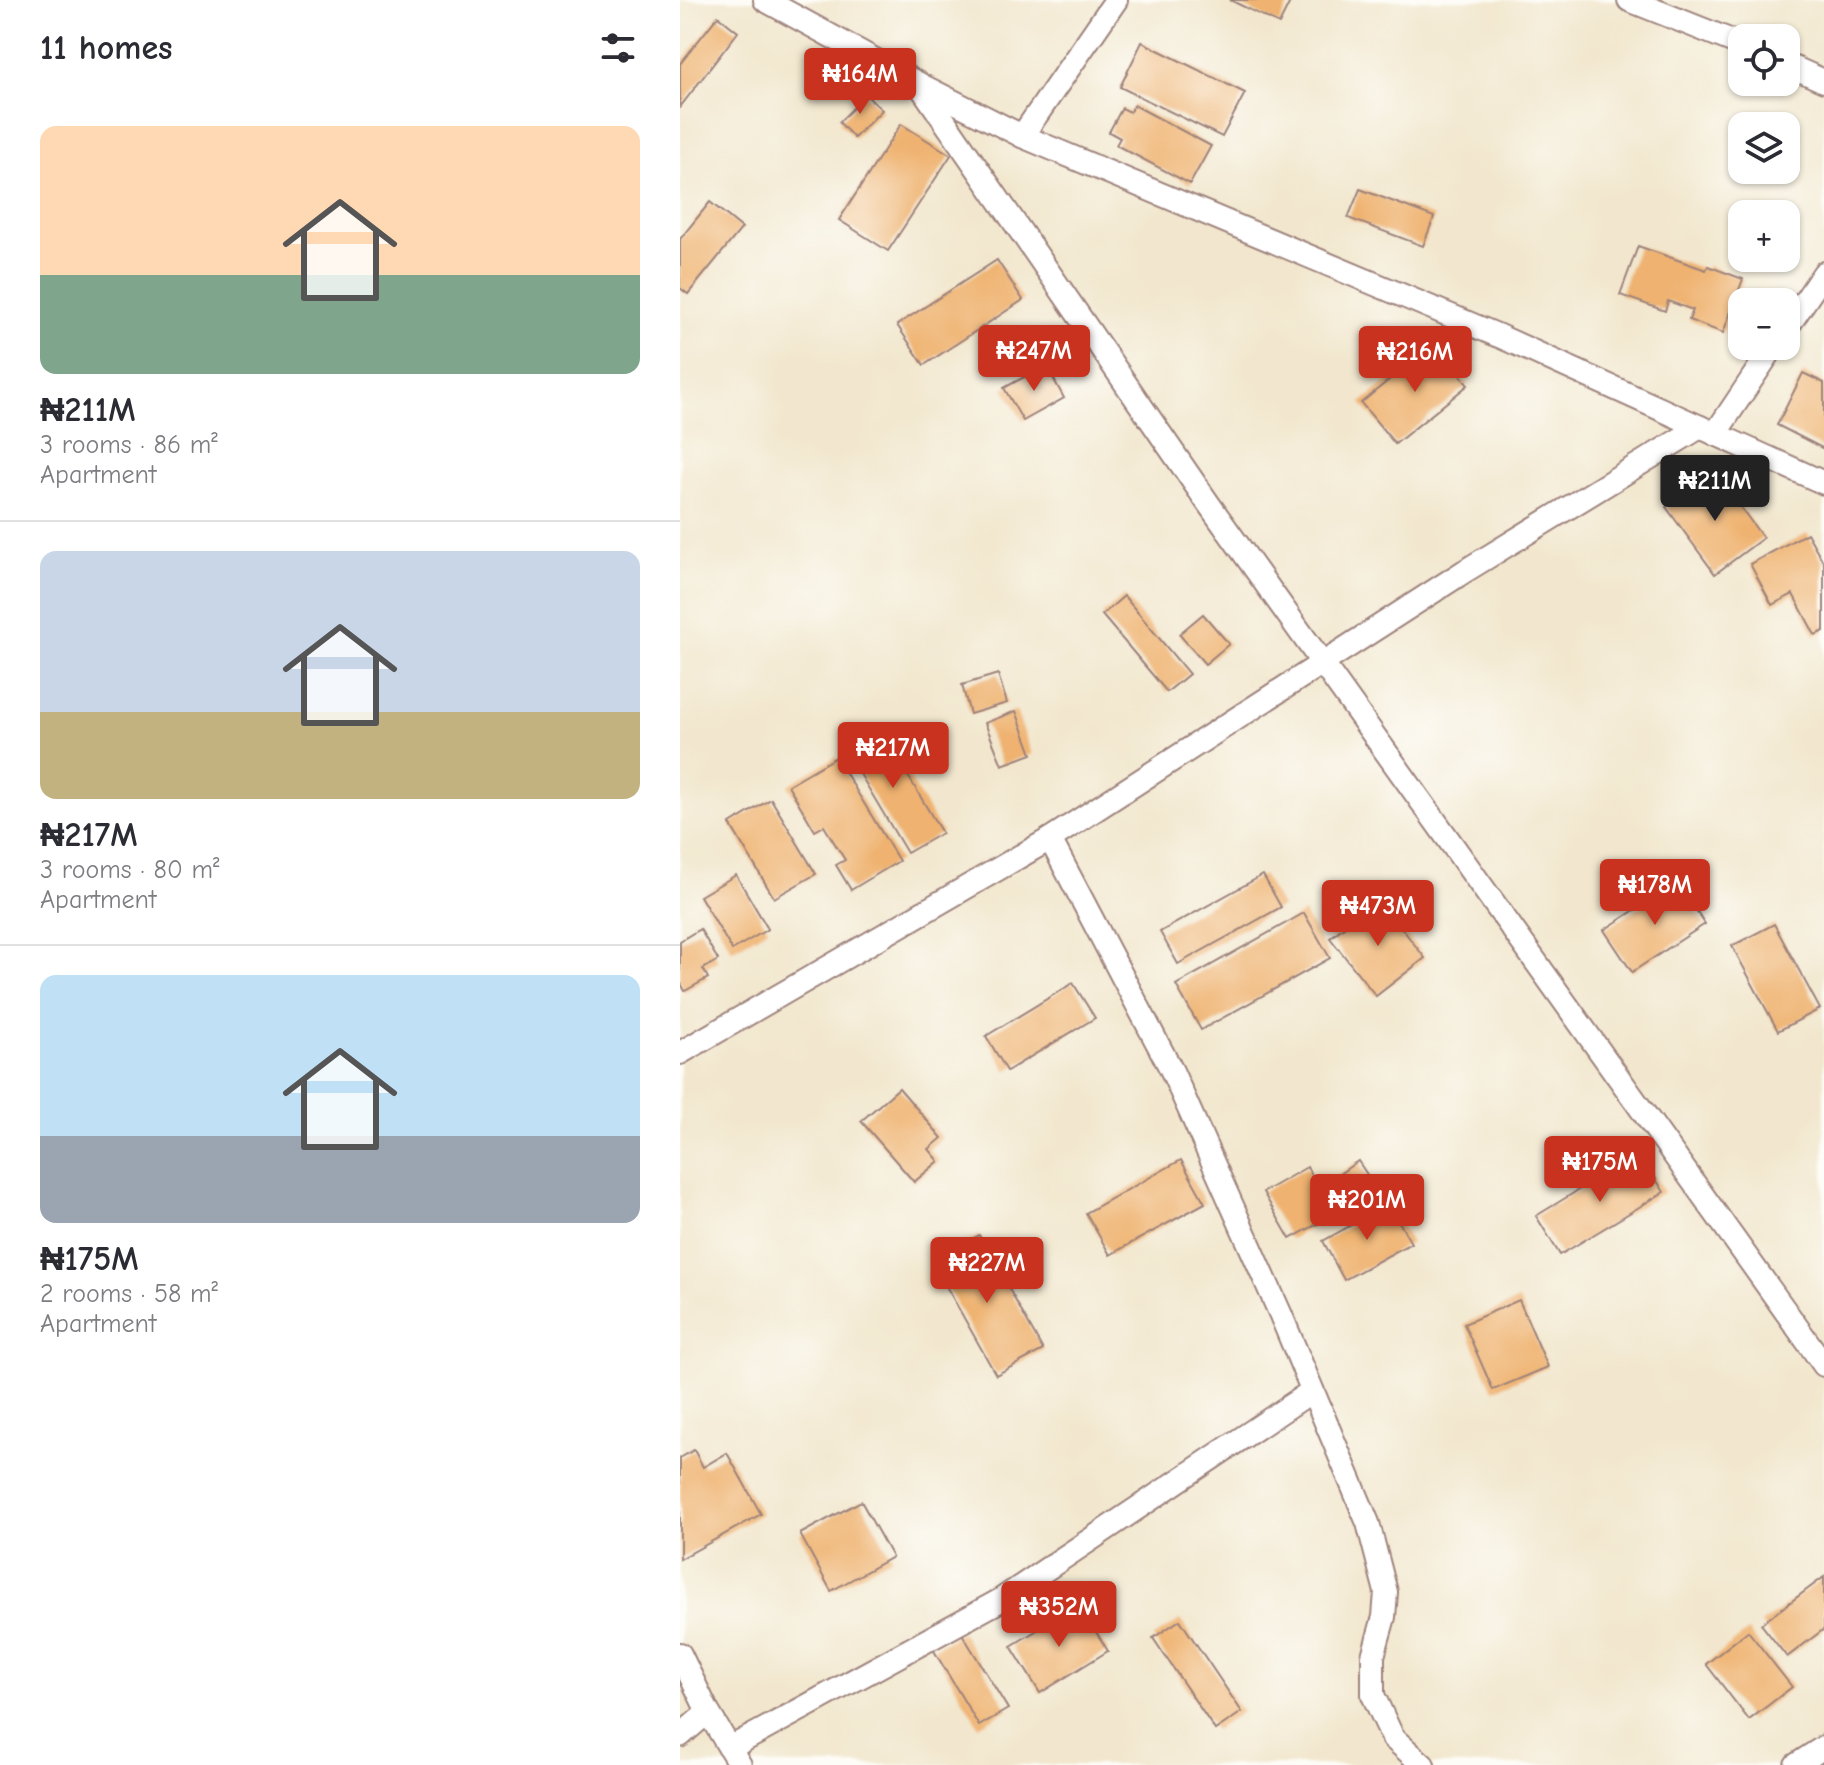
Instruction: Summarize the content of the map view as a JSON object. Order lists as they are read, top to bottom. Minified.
{"page":{"heading":"11 homes","map_buttons":["+","−"],"price":["₦164M","₦247M","₦216M","₦211M","₦217M","₦178M","₦473M","₦175M","₦201M","₦227M","₦352M"],"list":[{"name":"₦211M","note":"3 rooms · 86 m² · Apartment"},{"name":"₦217M","note":"3 rooms · 80 m² · Apartment"},{"name":"₦175M","note":"2 rooms · 58 m² · Apartment"}]}}
